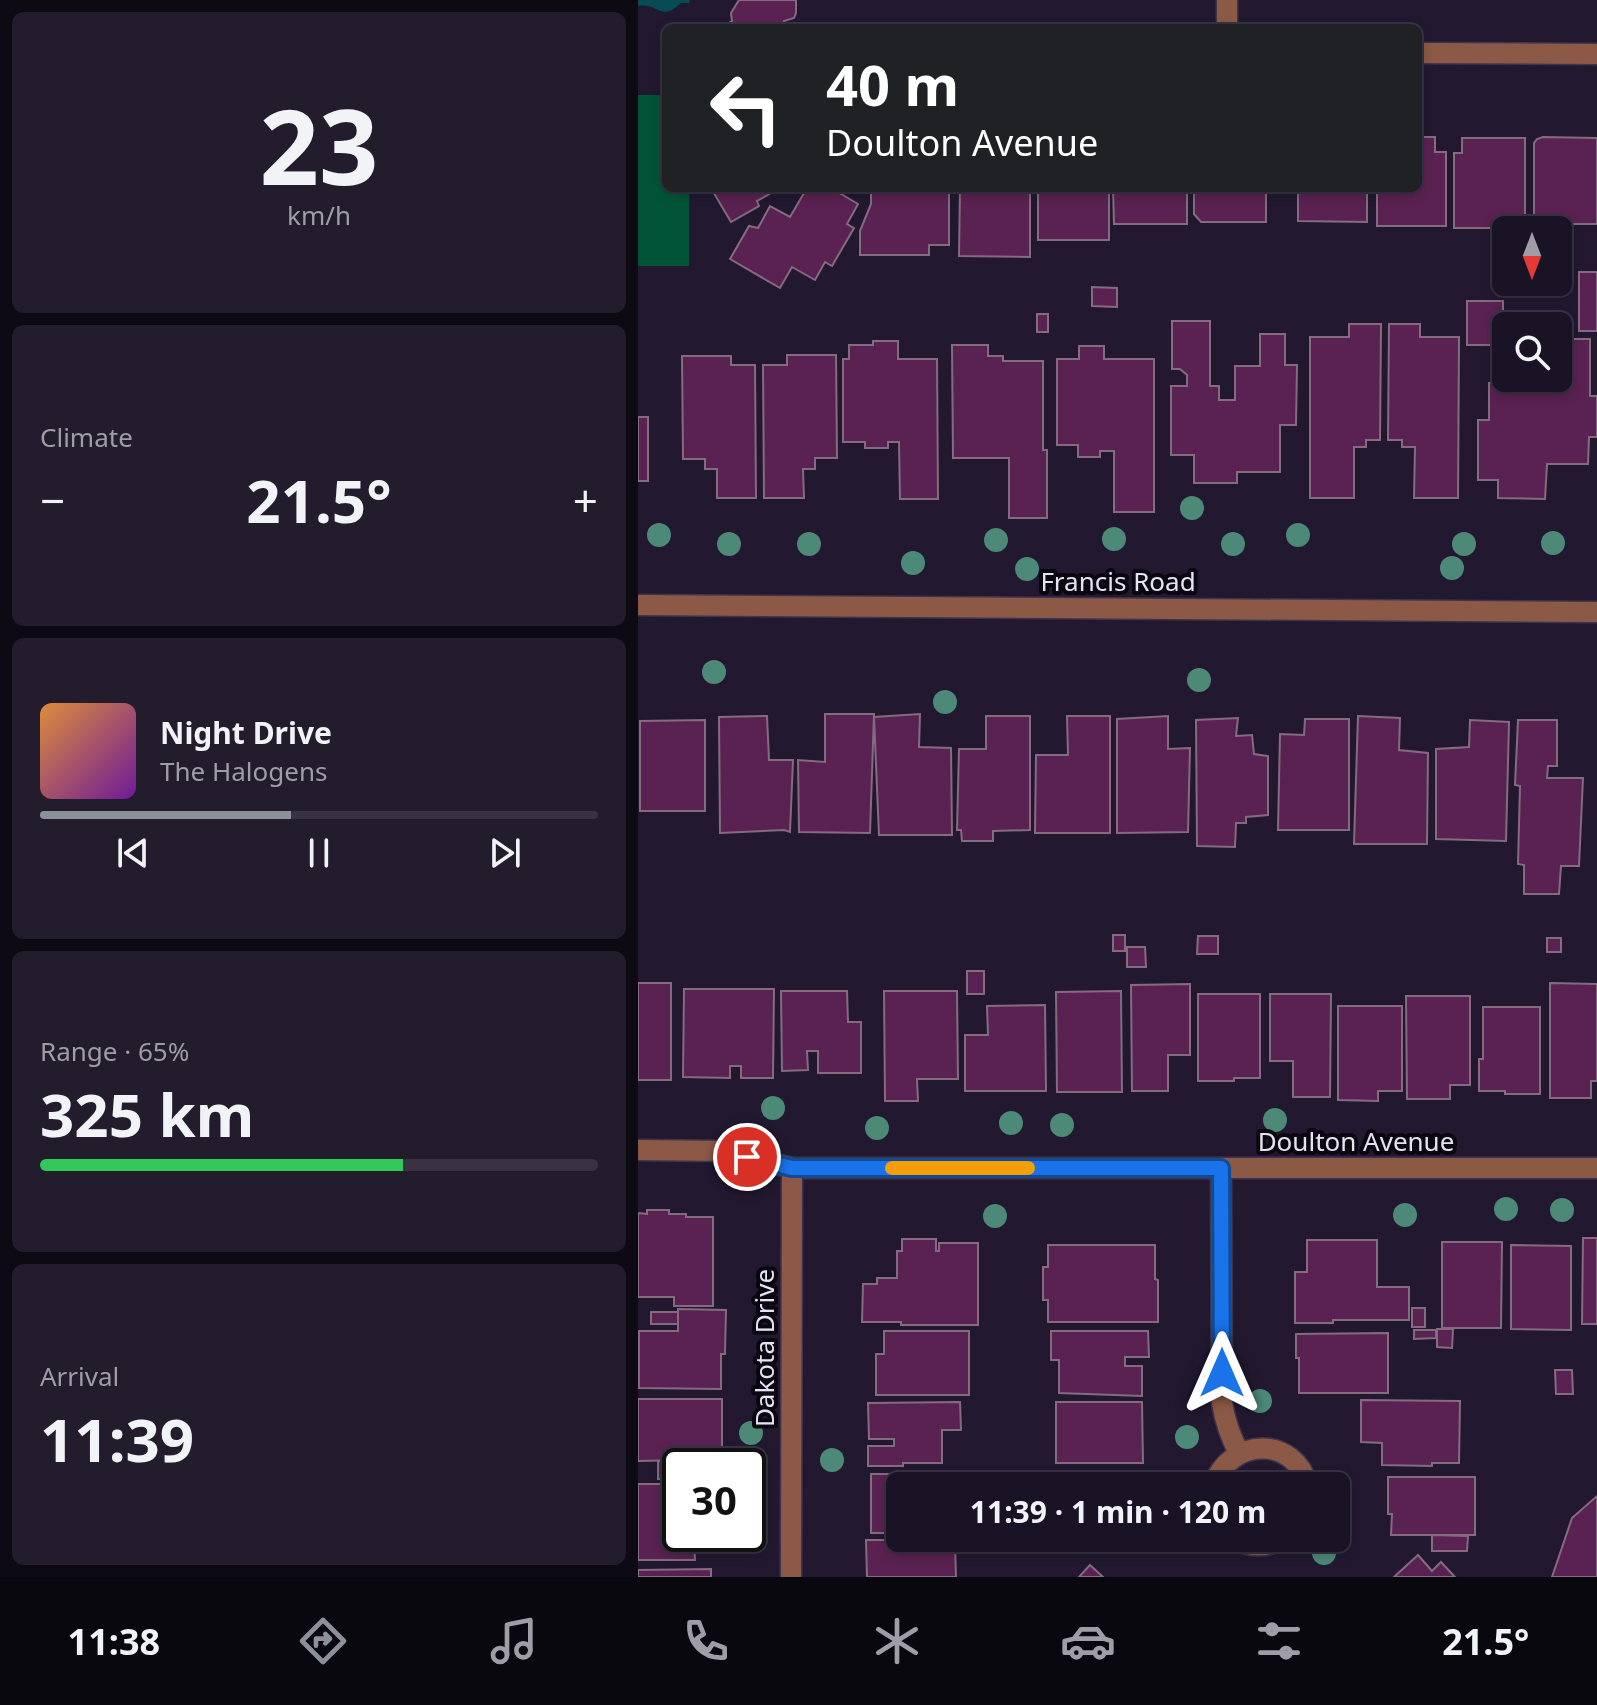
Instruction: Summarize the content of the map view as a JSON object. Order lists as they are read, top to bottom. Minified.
{"streets":{"street":["Francis Road","Doulton Avenue","Dakota Drive"]},"crossings":[["Doulton Avenue","Dakota Drive"]],"north":"bottom","page":{"tile":[["23","km/h"],"Climate",["Range · 65%","325 km"],["Arrival","11:39"]],"turn":["40 m","Doulton Avenue"],"heat":["−","21.5°","+"],"song":["Night Drive","The Halogens"],"limit":"30","trip":"11:39 · 1 min · 120 m","tabs":["11:38","21.5°"]}}
